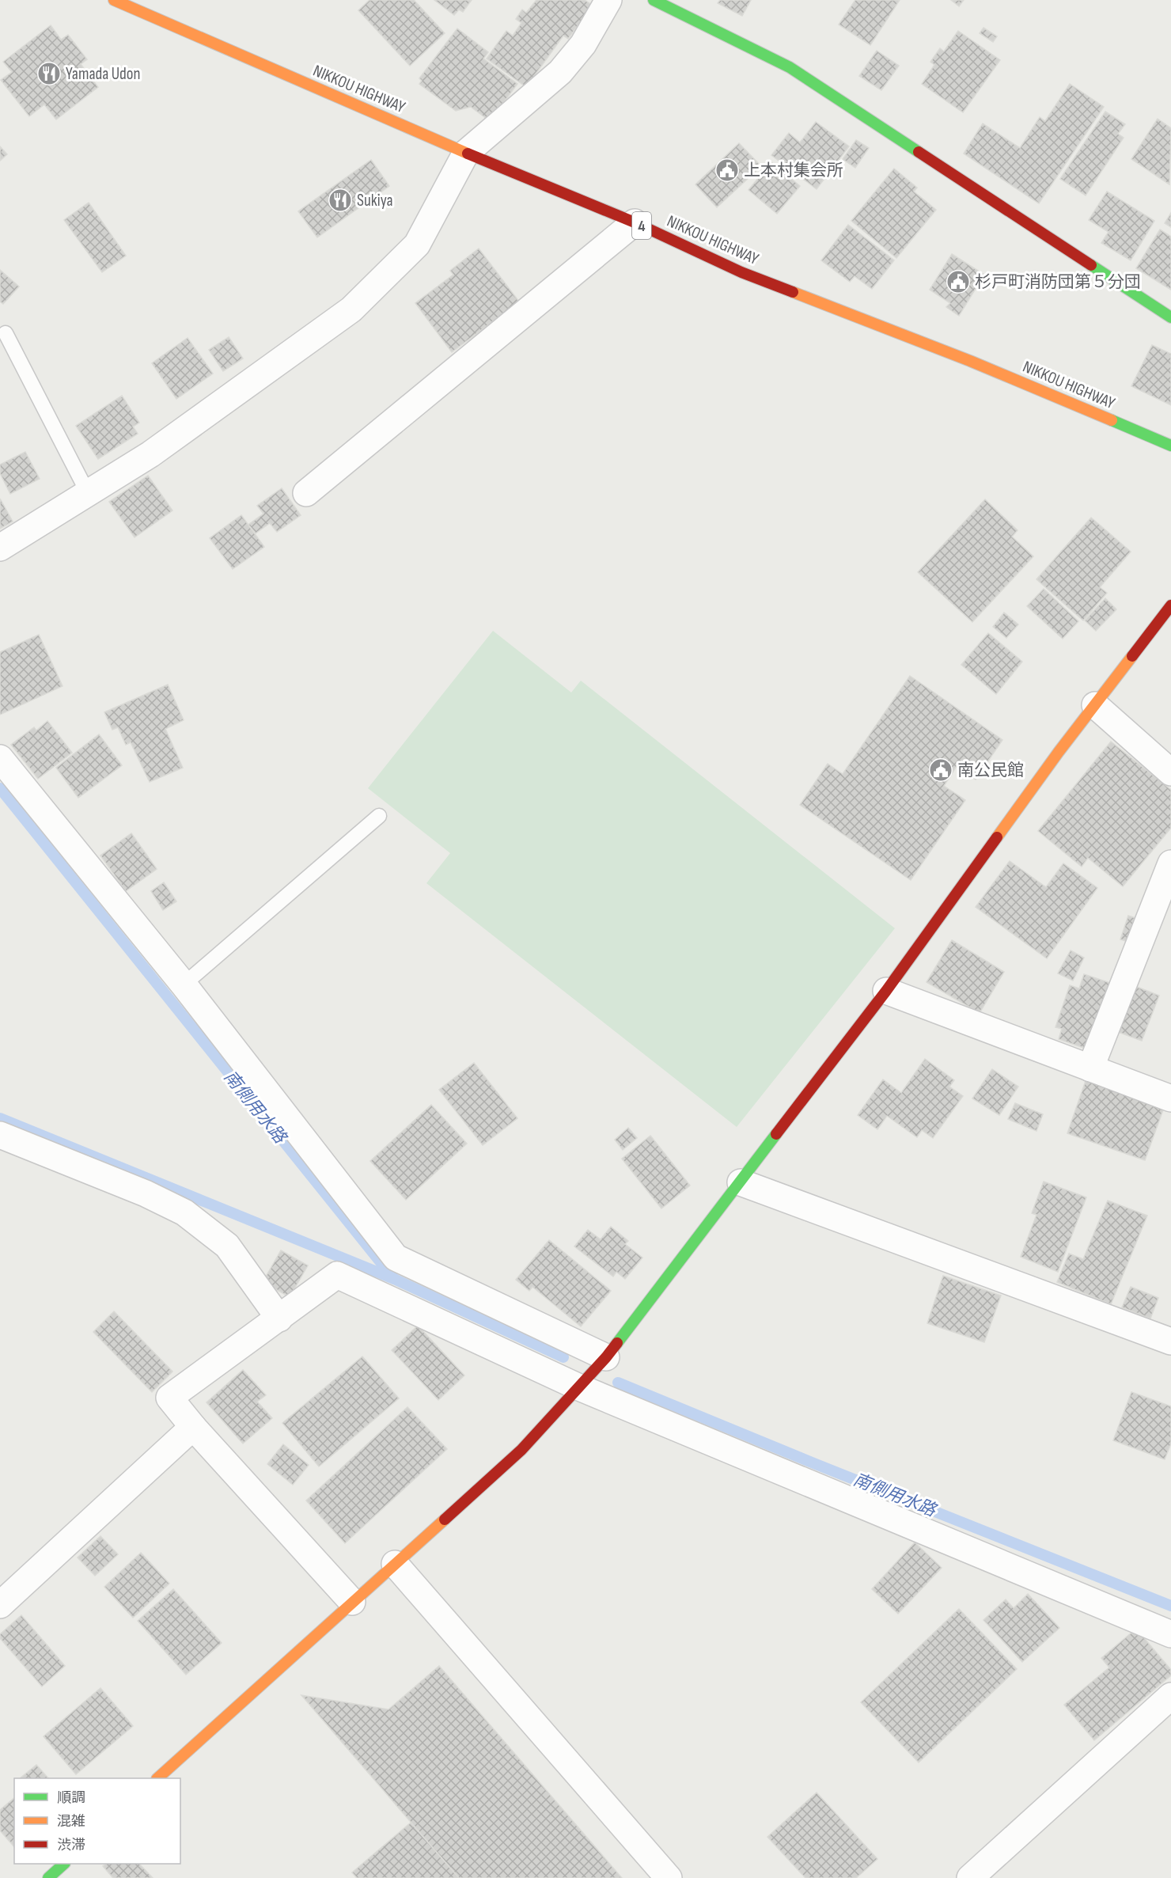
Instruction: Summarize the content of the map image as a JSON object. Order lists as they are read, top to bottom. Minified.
{"streets":{"main road":["NIKKOU HIGHWAY","4"]},"water":["南側用水路"],"places":{"restaurant":["Yamada Udon","Sukiya"],"public building":["上本村集会所","杉戸町消防団第５分団","南公民館"]},"legend":["順調","混雑","渋滞"]}
